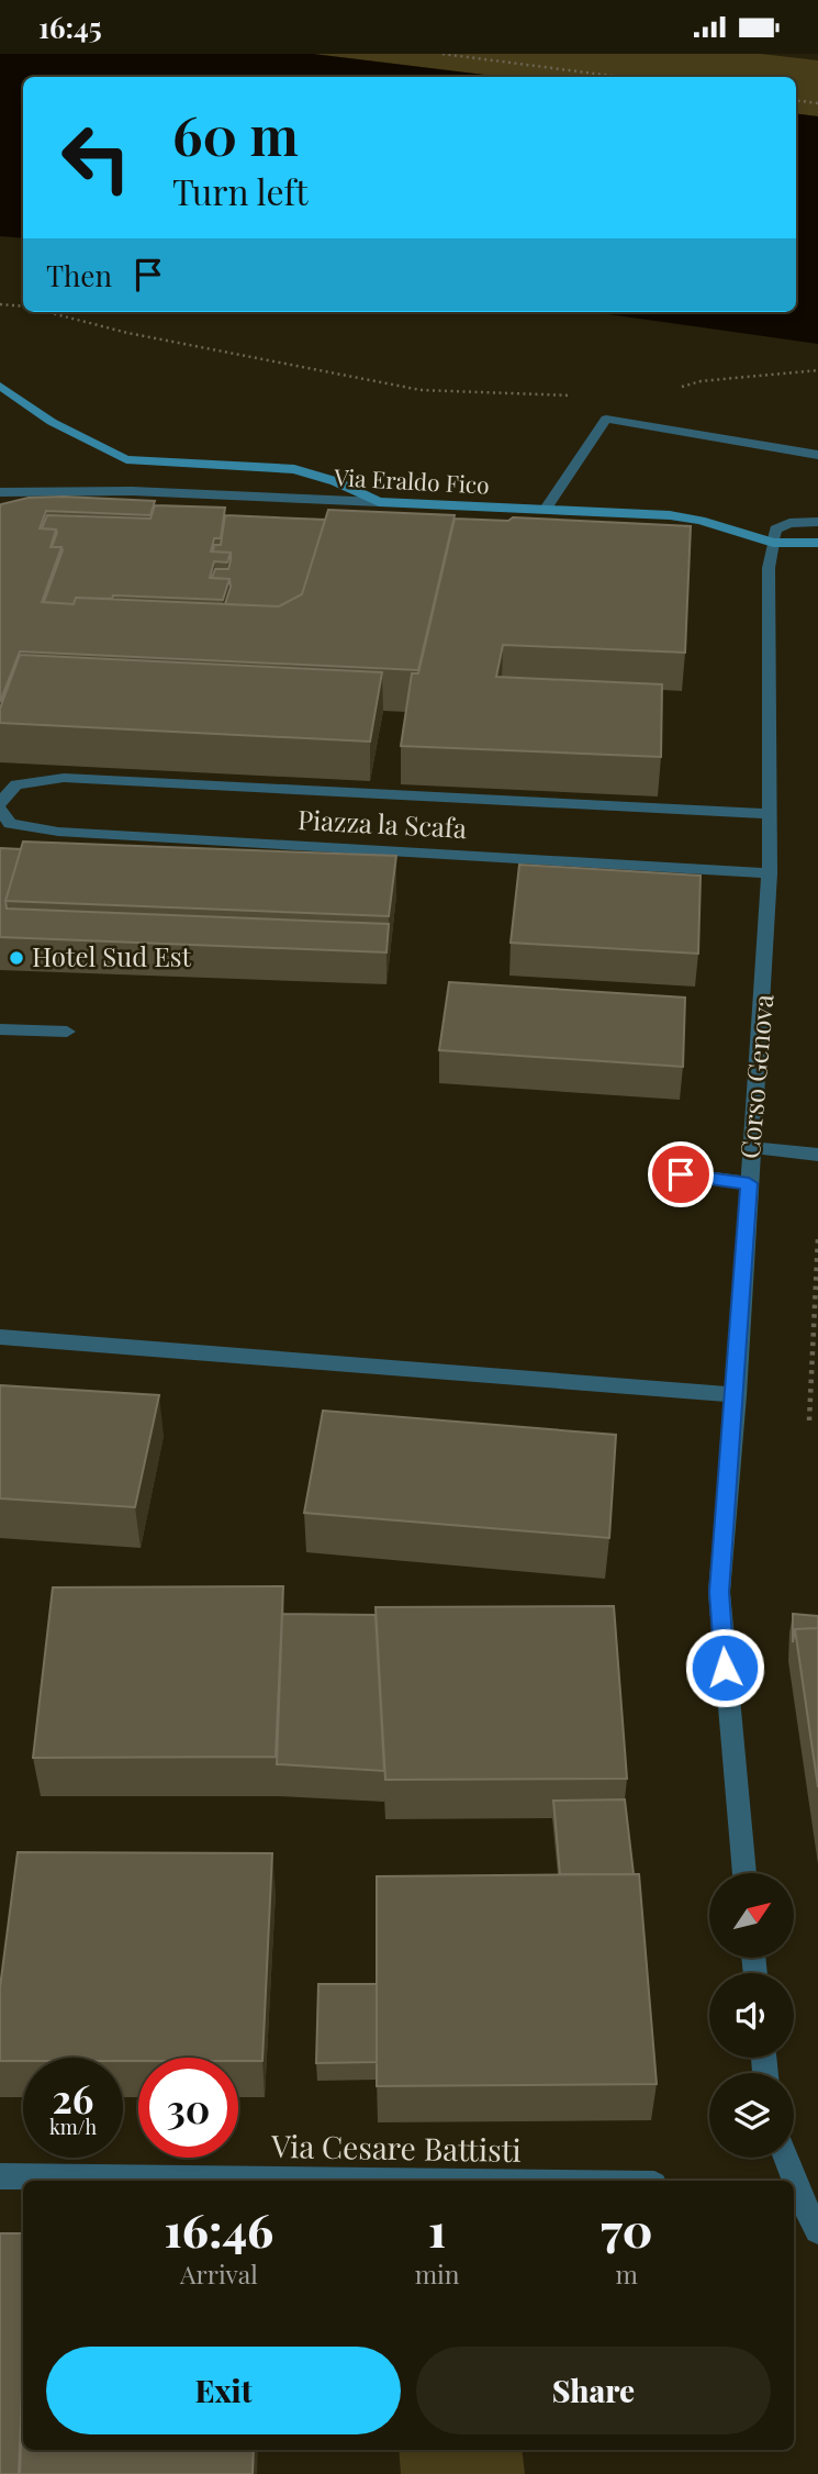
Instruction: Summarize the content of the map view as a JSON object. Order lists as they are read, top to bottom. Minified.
{"streets":{"street":["Via Eraldo Fico","Piazza la Scafa","Corso Genova","Via Cesare Battisti"]},"crossings":[["Via Eraldo Fico","Corso Genova"],["Piazza la Scafa","Corso Genova"]],"places":["Hotel Sud Est"],"north":"top right","page":{"status":"16:45","turn":["60 m","Turn left"],"then":"Then","speed":"26 km/h","limit":"30","eta":["16:46","Arrival","1","min","70","m"],"buttons":["Exit","Share"]}}
